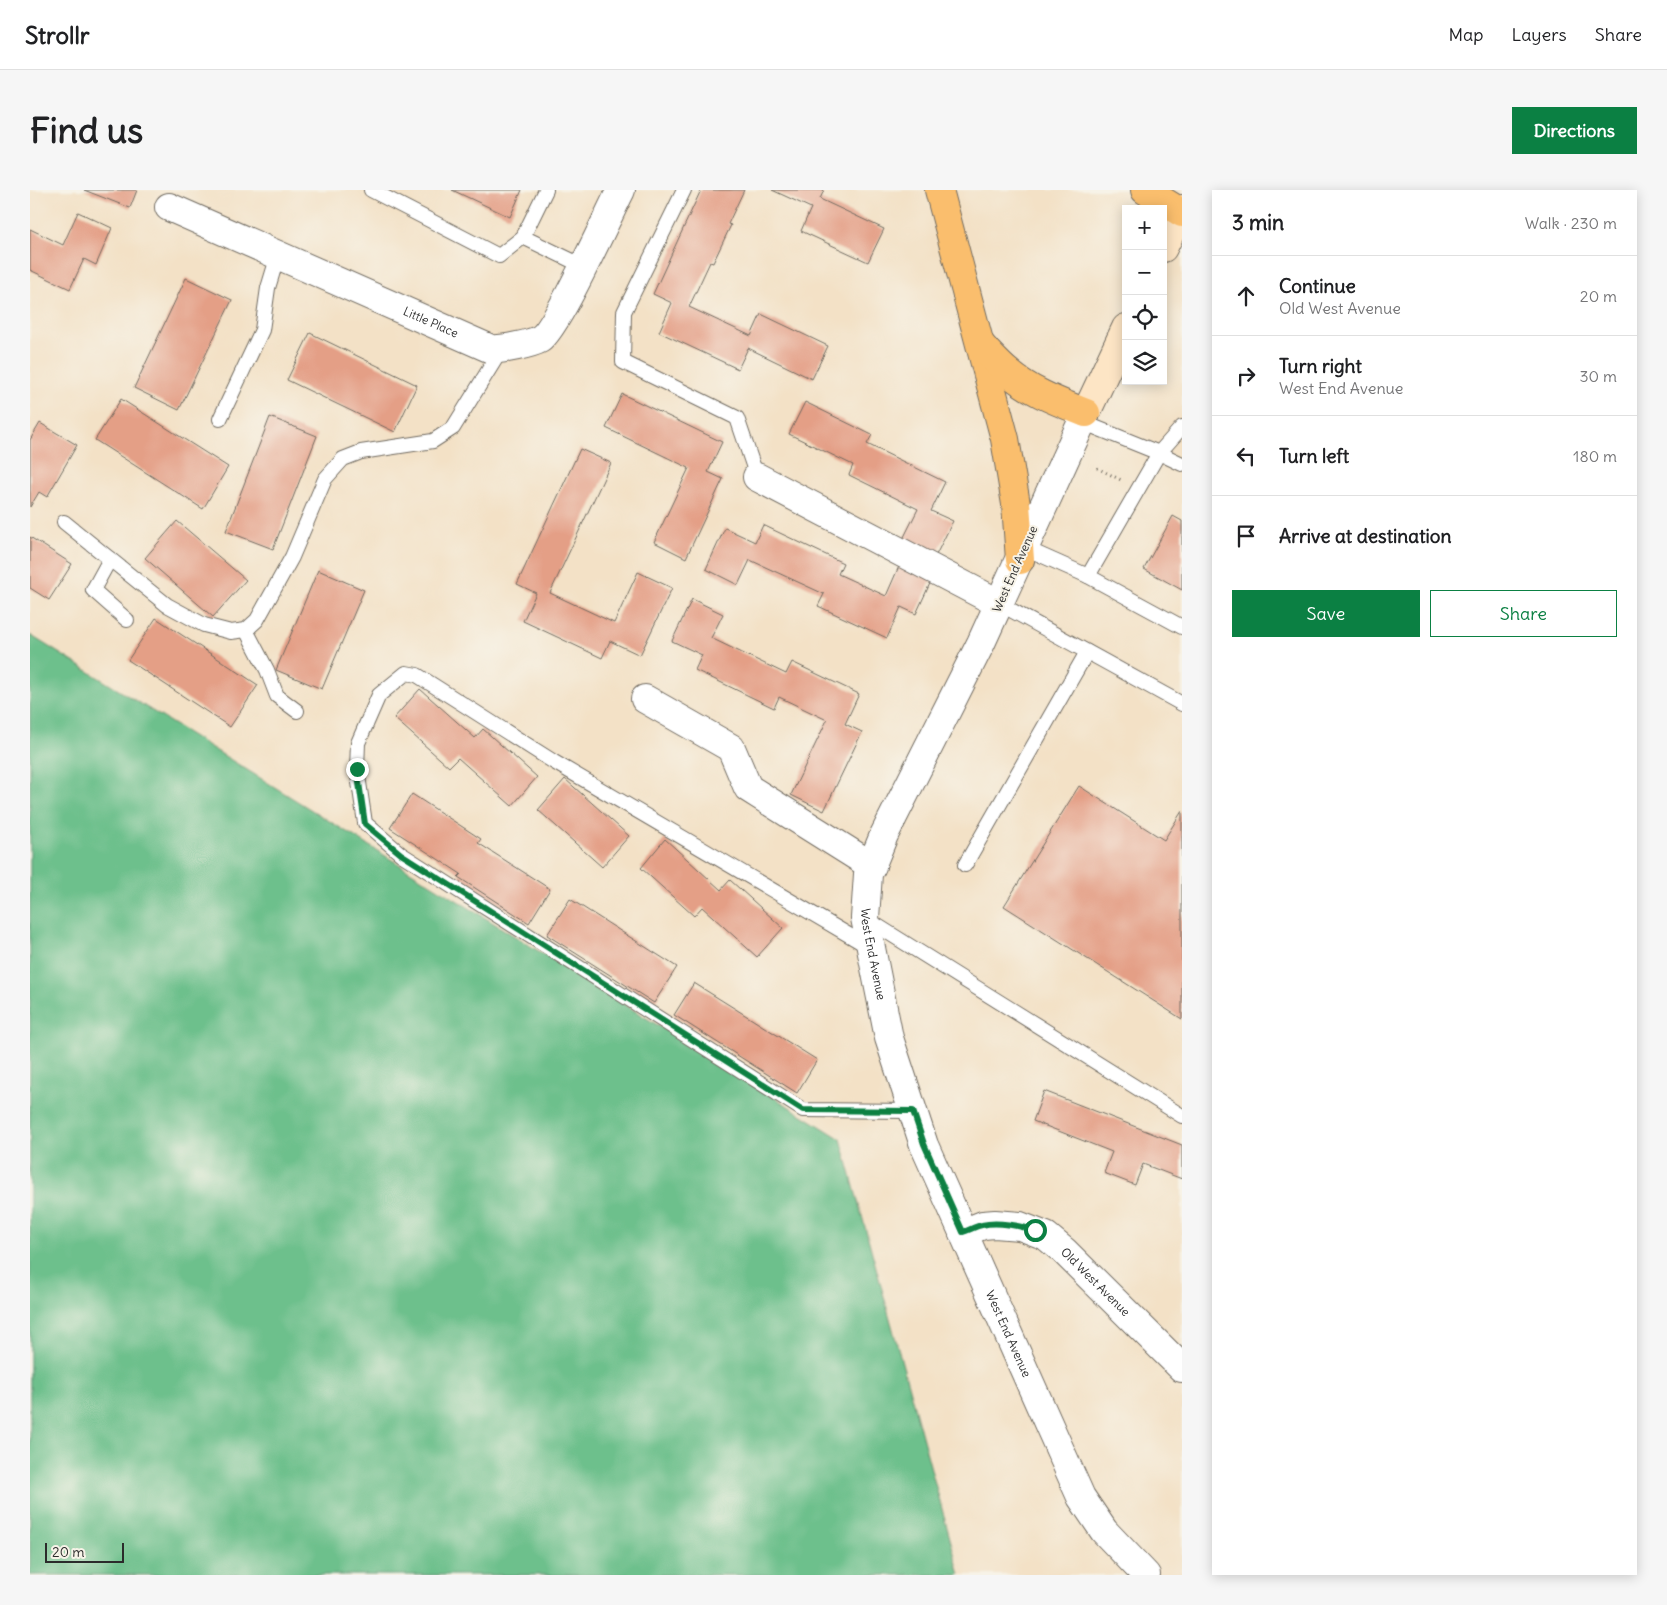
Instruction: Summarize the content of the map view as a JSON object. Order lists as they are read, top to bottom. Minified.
{"streets":{"street":["Little Place","West End Avenue","Old West Avenue"]},"crossings":[["West End Avenue","Old West Avenue"]],"scale_bar":"20 m","page":{"header":"Strollr","nav":["Map","Layers","Share"],"buttons":["Directions",["Save","Share"]],"title":"Find us","heading":["3 min","Walk · 230 m"],"map_buttons":["+","−"],"list":[["Continue","Old West Avenue","20 m"],["Turn right","West End Avenue","30 m"],["Turn left","180 m"],"Arrive at destination"],"scale":"20 m"}}
